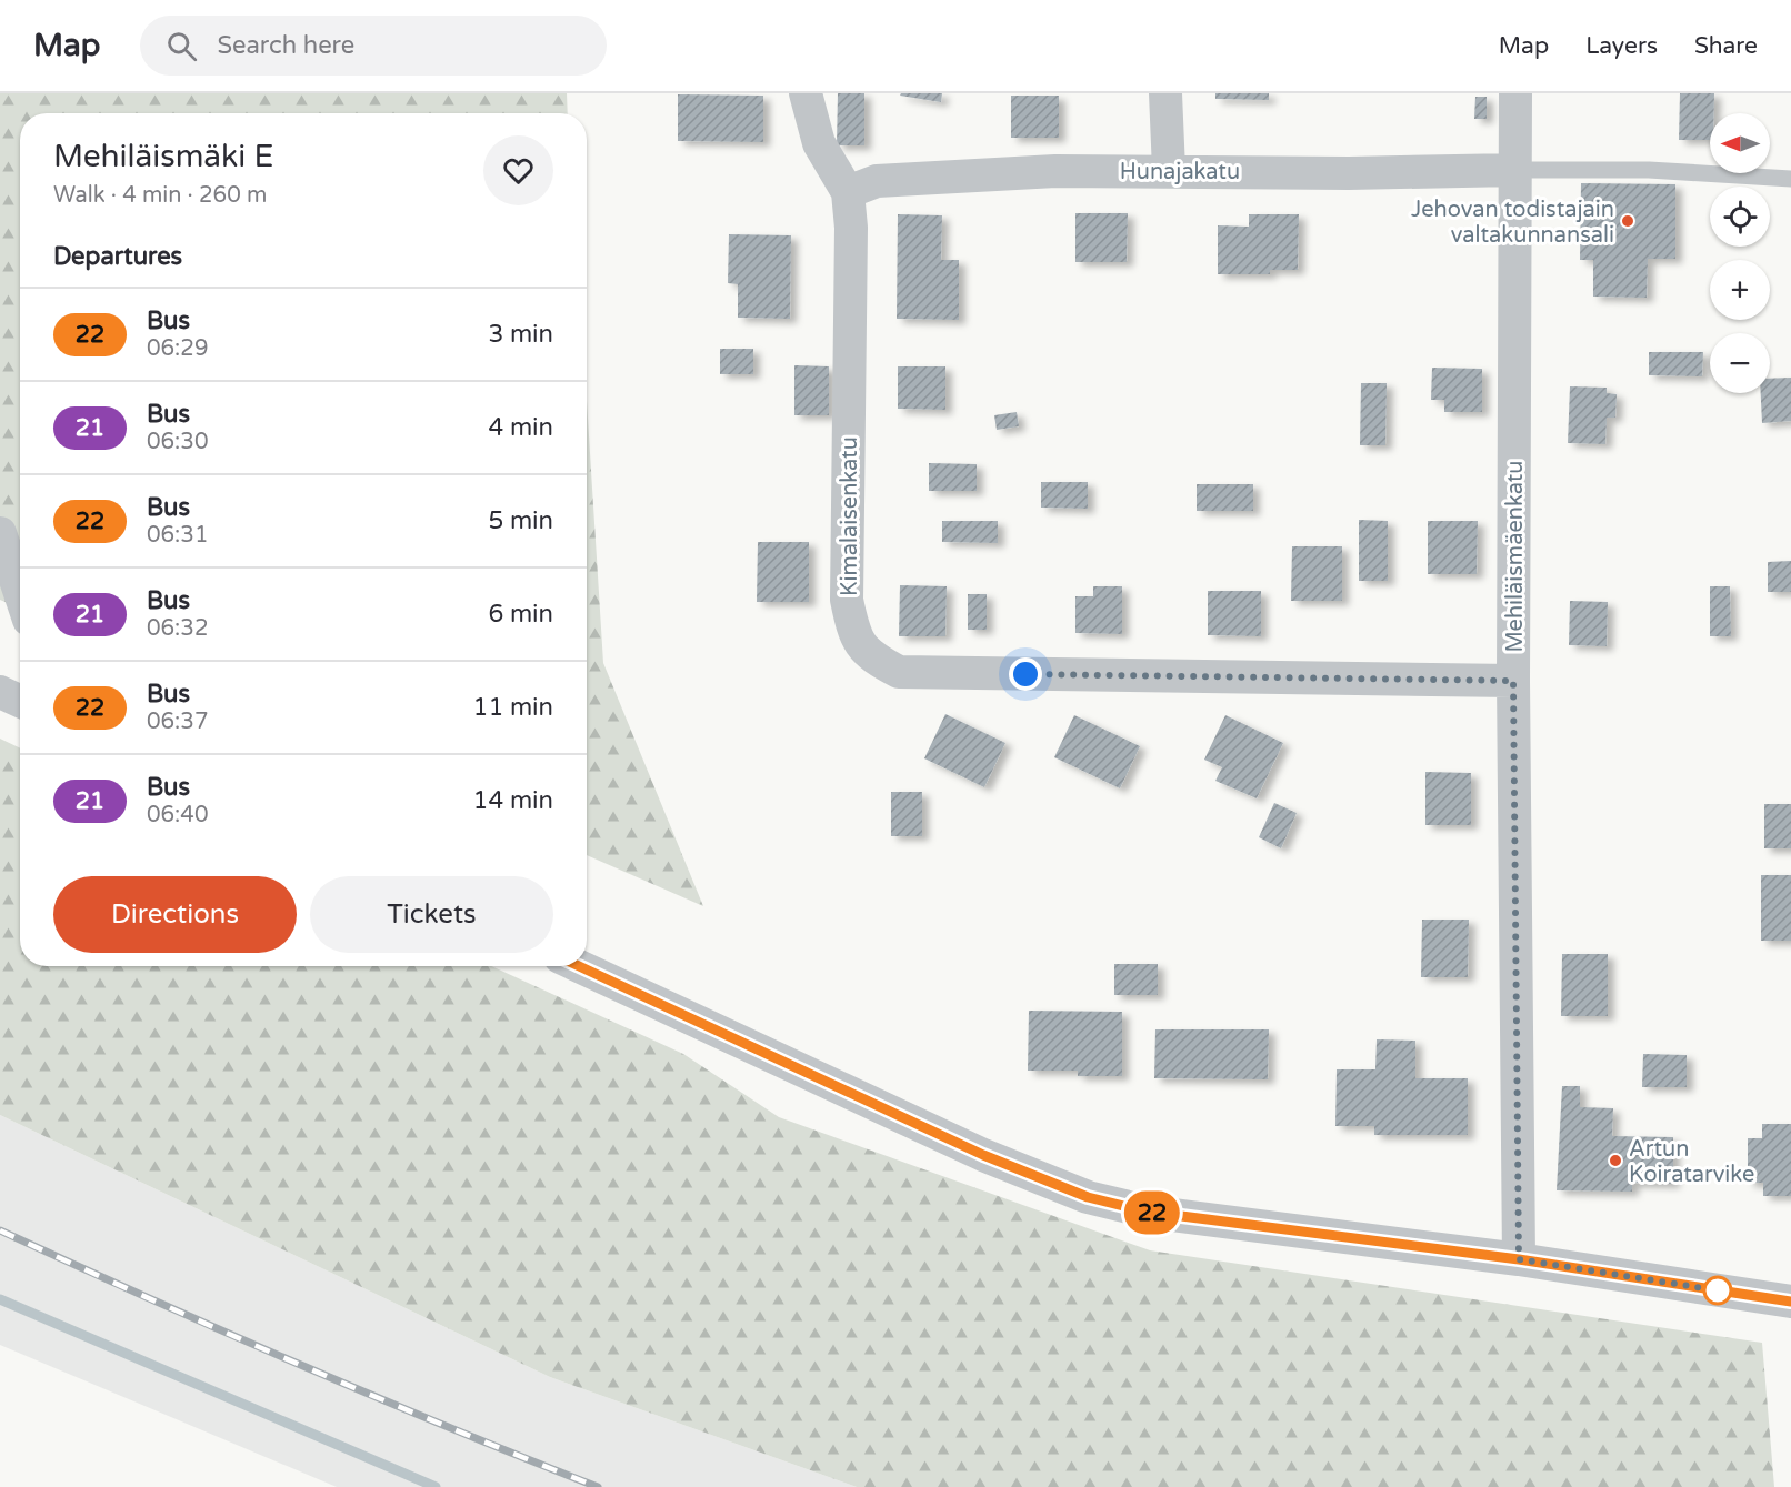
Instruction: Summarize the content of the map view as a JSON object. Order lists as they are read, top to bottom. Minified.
{"streets":{"street":["Hunajakatu","Kimalaisenkatu","Mehiläismäenkatu"]},"crossings":[["Hunajakatu","Kimalaisenkatu"],["Hunajakatu","Mehiläismäenkatu"],["Kimalaisenkatu","Mehiläismäenkatu"]],"places":["Jehovan todistajain valtakunnansali","Artun Koiratarvike"],"lines":["bus line 22"],"north":"left","page":{"header":"Map","search":"Search here","nav":["Map","Layers","Share"],"on_map":"22","map_buttons":["+","−"],"heading":[["Mehiläismäki E","Walk · 4 min · 260 m"],"Departures"],"list":[{"mark":"22","name":"Bus","note":"06:29","value":"3 min"},{"mark":"21","name":"Bus","note":"06:30","value":"4 min"},{"mark":"22","name":"Bus","note":"06:31","value":"5 min"},{"mark":"21","name":"Bus","note":"06:32","value":"6 min"},{"mark":"22","name":"Bus","note":"06:37","value":"11 min"},{"mark":"21","name":"Bus","note":"06:40","value":"14 min"}],"buttons":["Directions","Tickets"]}}
